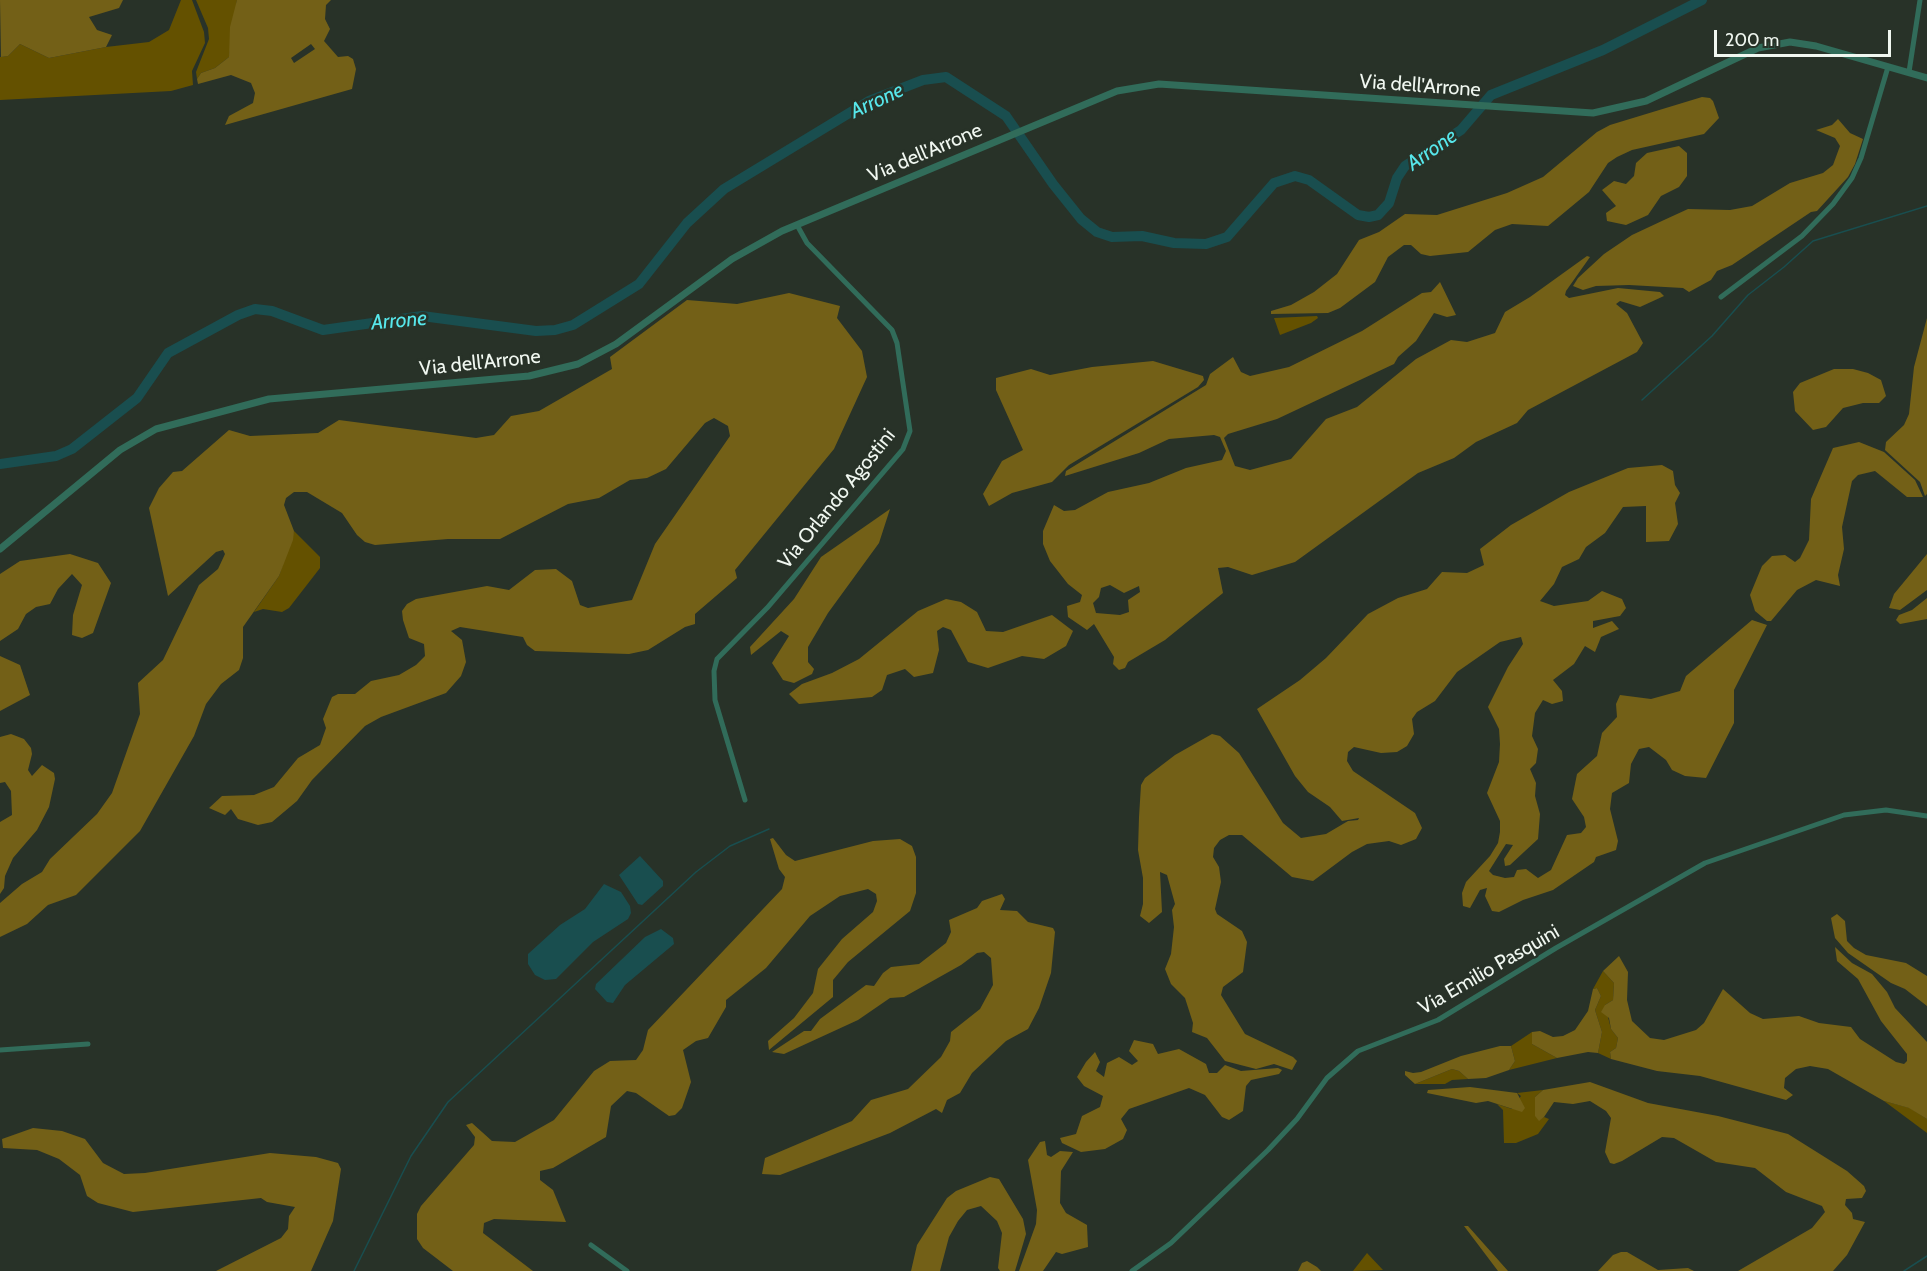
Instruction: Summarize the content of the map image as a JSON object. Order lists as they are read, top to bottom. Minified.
{"streets":{"street":["Via dell'Arrone","Via Orlando Agostini","Via Emilio Pasquini"]},"crossings":[["Via dell'Arrone","Via Orlando Agostini"]],"water":["Arrone"],"scale_bar":"200 m"}
